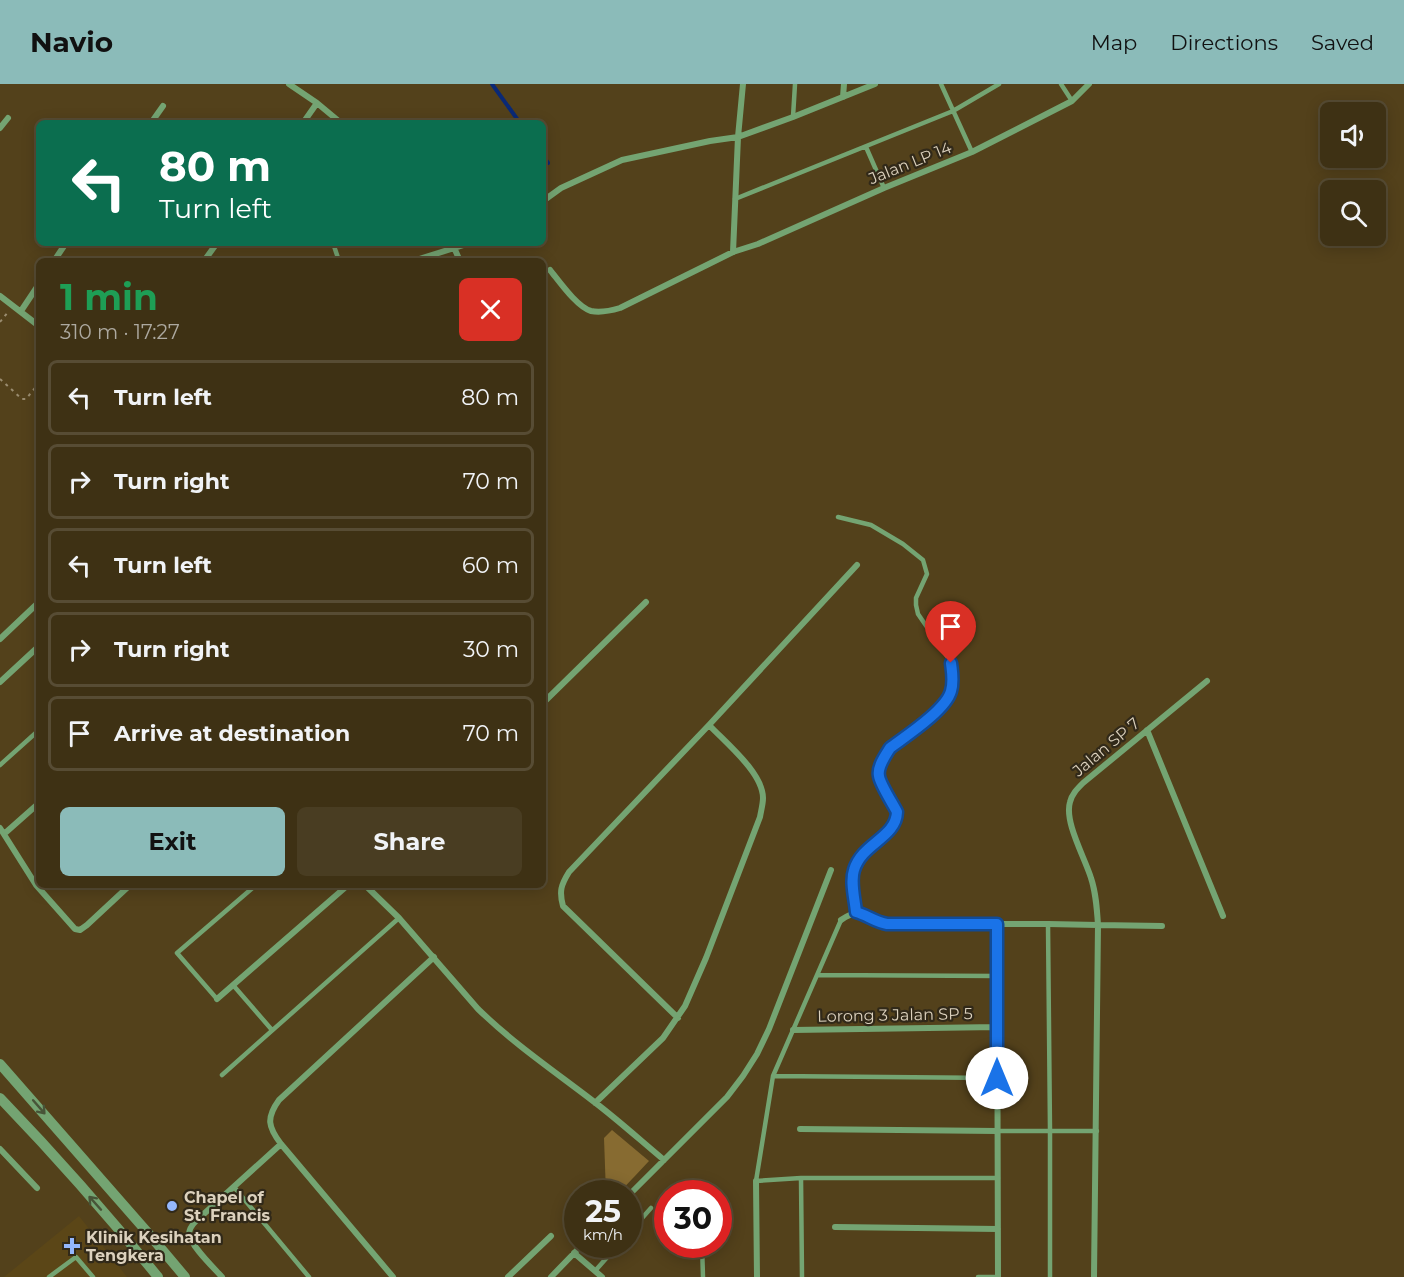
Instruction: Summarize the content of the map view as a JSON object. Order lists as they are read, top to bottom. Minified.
{"streets":{"street":["Jalan LP 14","Jalan SP 7","Lorong 3 Jalan SP 5"]},"places":{"other":["Chapel of St. Francis"],"health":["Klinik Kesihatan Tengkera"]},"page":{"header":"Navio","nav":["Map","Directions","Saved"],"turn":["80 m","Turn left"],"heading":["1 min","310 m · 17:27"],"list":[{"name":"Turn left","value":"80 m"},{"name":"Turn right","value":"70 m"},{"name":"Turn left","value":"60 m"},{"name":"Turn right","value":"30 m"},{"name":"Arrive at destination","value":"70 m"}],"buttons":["Exit","Share"],"speed":"25 km/h","limit":"30"}}
